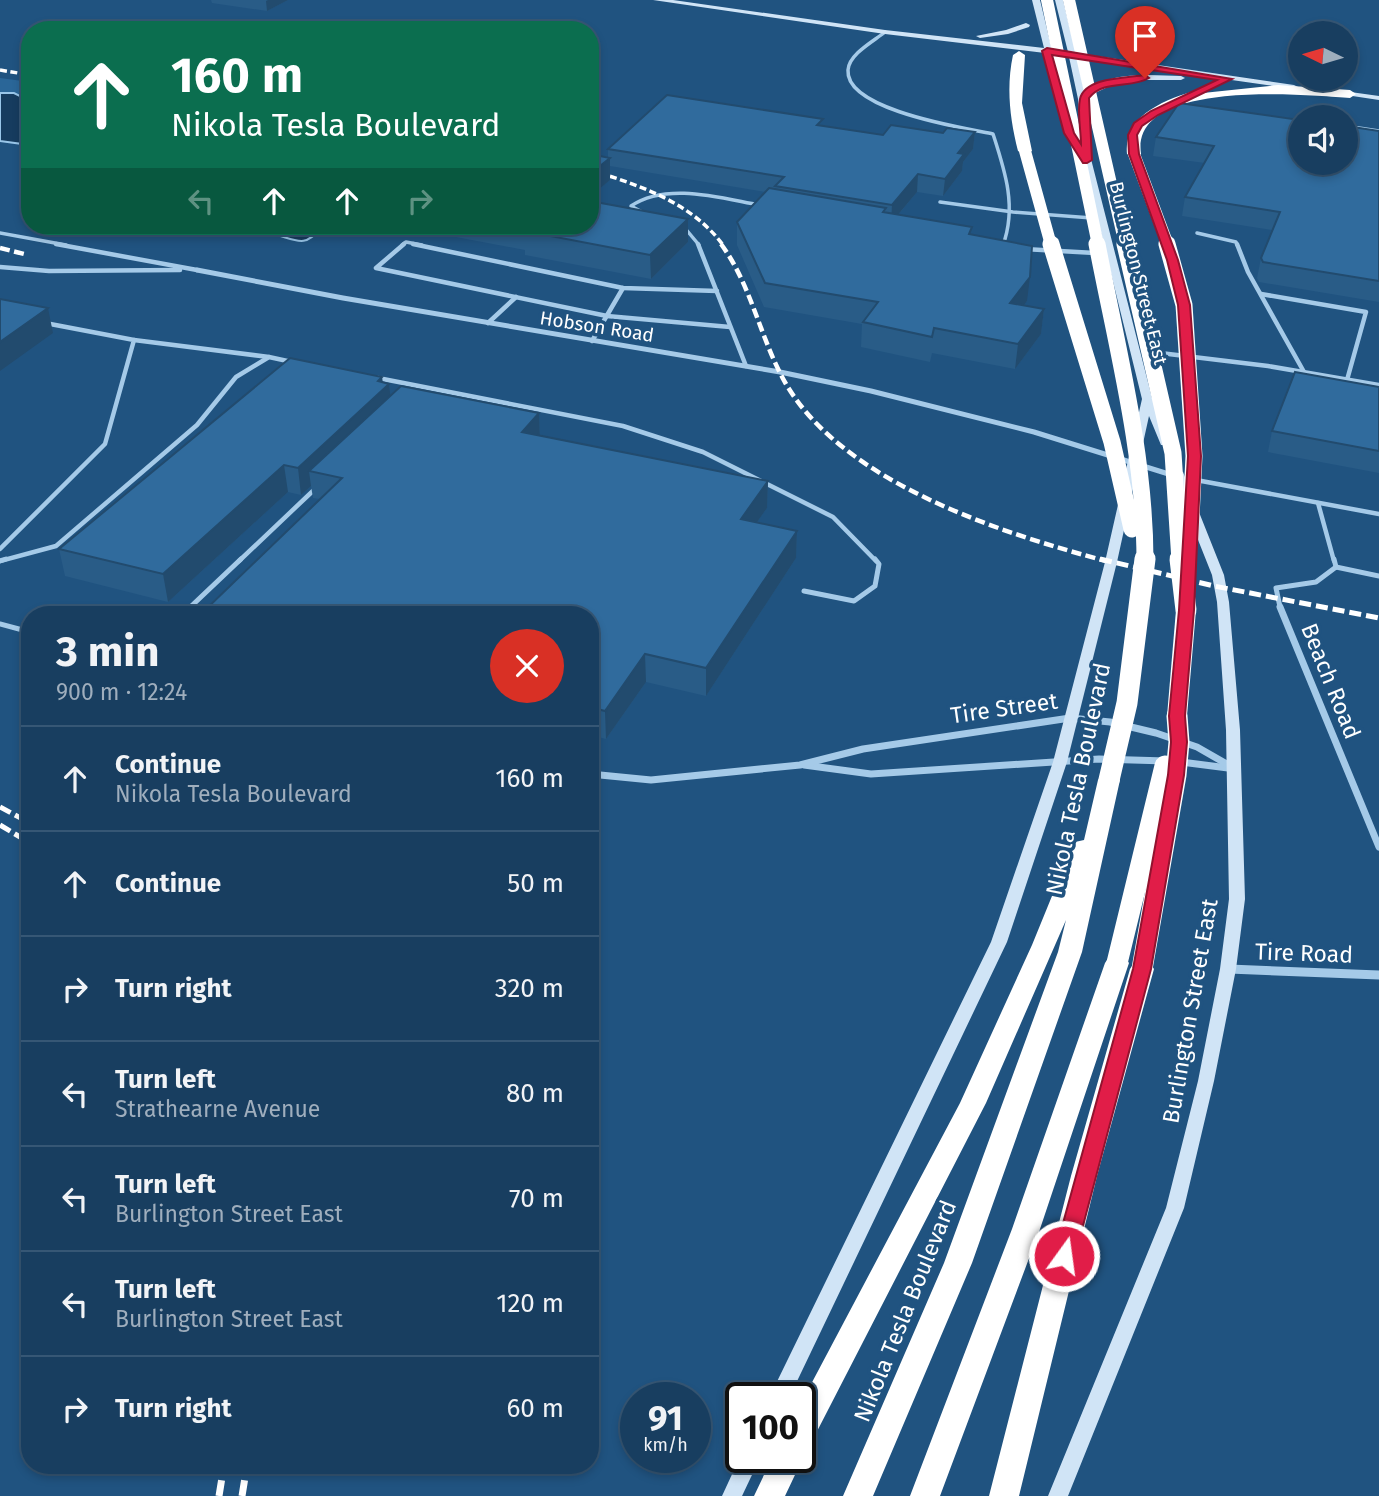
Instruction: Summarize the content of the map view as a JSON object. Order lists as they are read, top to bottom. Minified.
{"streets":{"highway":["Nikola Tesla Boulevard"],"main road":["Burlington Street East"],"street":["Hobson Road","Beach Road","Tire Street","Tire Road"]},"crossings":[["Burlington Street East","Hobson Road"],["Burlington Street East","Tire Street"],["Burlington Street East","Tire Road"]],"north":"left","page":{"turn":["160 m","Nikola Tesla Boulevard"],"heading":["3 min","900 m · 12:24"],"list":[{"name":"Continue","note":"Nikola Tesla Boulevard","value":"160 m"},{"name":"Continue","value":"50 m"},{"name":"Turn right","value":"320 m"},{"name":"Turn left","note":"Strathearne Avenue","value":"80 m"},{"name":"Turn left","note":"Burlington Street East","value":"70 m"},{"name":"Turn left","note":"Burlington Street East","value":"120 m"},{"name":"Turn right","value":"60 m"}],"speed":"91 km/h","limit":"100"}}
